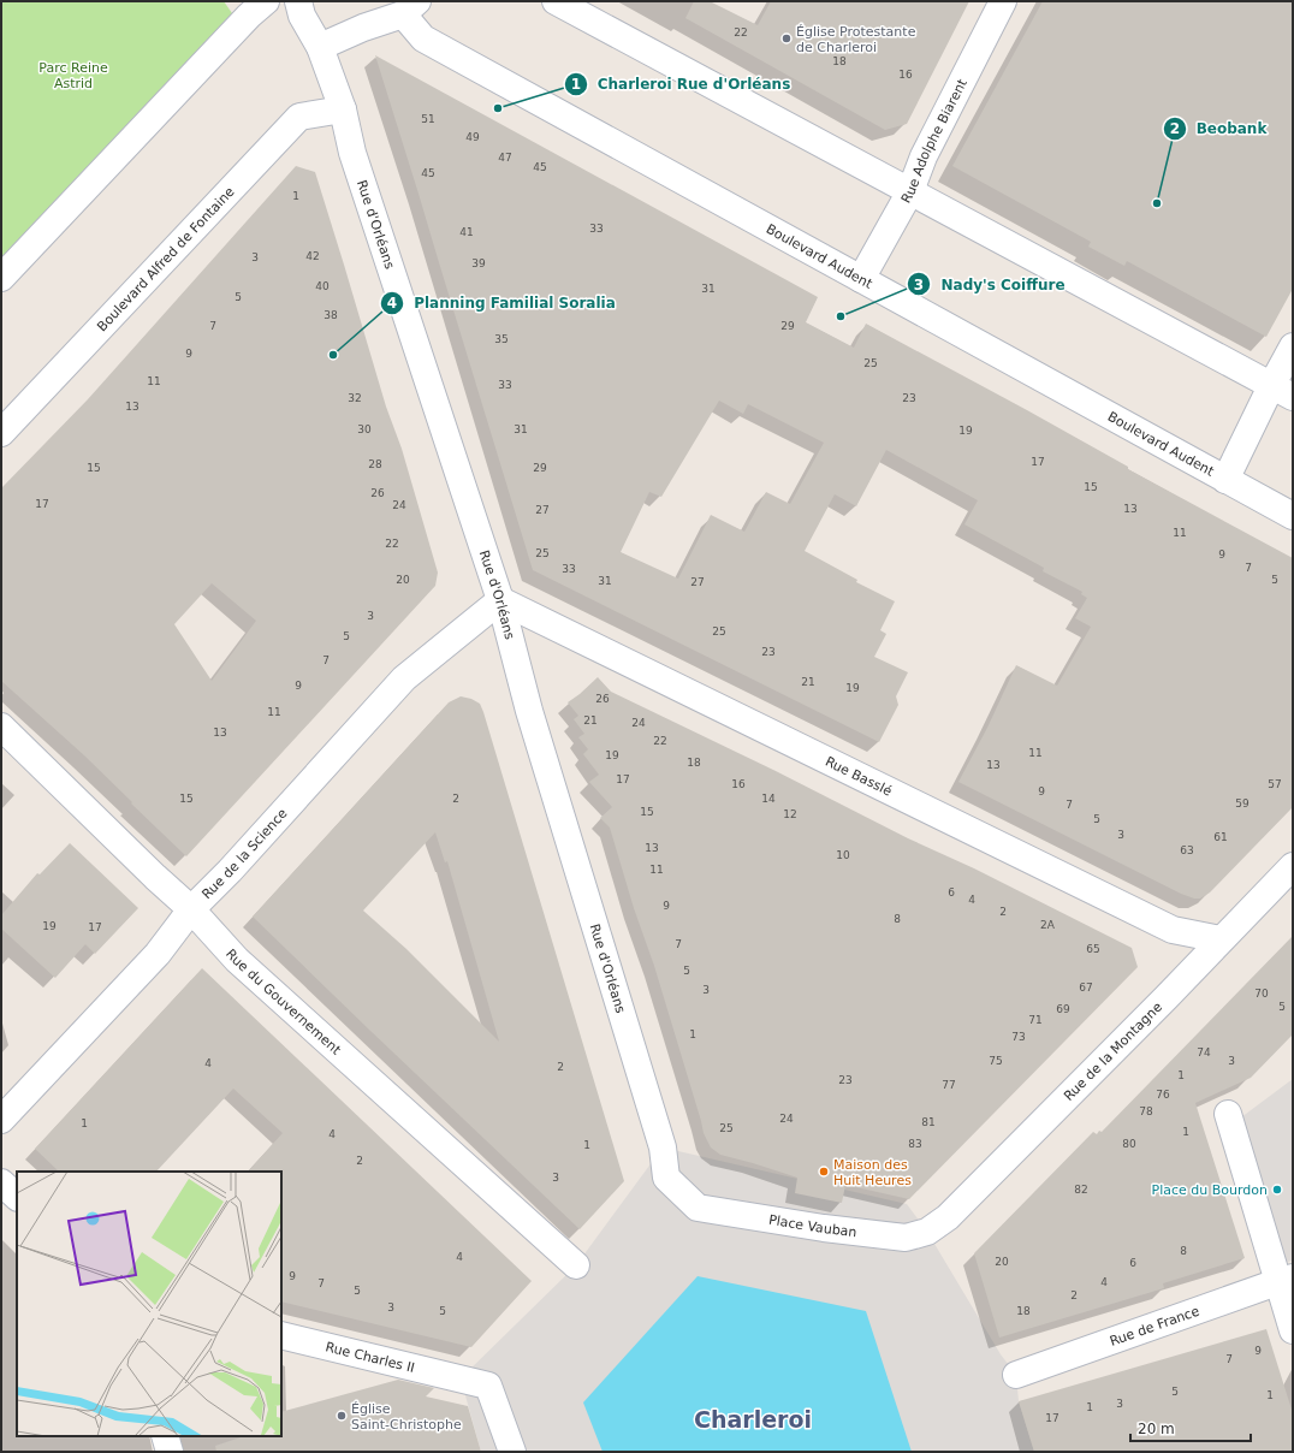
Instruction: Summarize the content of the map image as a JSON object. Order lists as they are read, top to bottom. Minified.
{"streets":{"street":["Rue Adolphe Biarent","Rue d'Orléans","Boulevard Audent","Boulevard Alfred de Fontaine","Rue Basslé","Rue de la Science","Rue du Gouvernement","Rue de la Montagne","Place Vauban","Rue de France","Rue Charles II"]},"crossings":[["Rue Adolphe Biarent","Boulevard Audent"],["Rue d'Orléans","Boulevard Audent"],["Rue d'Orléans","Boulevard Alfred de Fontaine"],["Rue d'Orléans","Rue Basslé"],["Rue d'Orléans","Rue de la Science"],["Rue d'Orléans","Place Vauban"],["Rue Basslé","Rue de la Science"],["Rue Basslé","Rue de la Montagne"],["Rue de la Science","Rue du Gouvernement"],["Rue de la Montagne","Place Vauban"]],"districts":["Charleroi"],"parks":["Parc Reine Astrid"],"places":["Église Protestante de Charleroi","Charleroi Rue d'Orléans","Beobank","Nady's Coiffure","Planning Familial Soralia","Maison des Huit Heures","Place du Bourdon","Église Saint-Christophe"],"house_numbers":["22","18","16","51","49","47","45","45","1","33","41","42","3","39","40","31","5","38","7","29","35","9","25","11","33","32","23","13","30","31","19","17","28","15","29","15","26","17","24","13","27","11","22","25","9","7","33","20","5","31","27","3","25","5","23","7","21","9","19","26","11","21","24","13","22","11","19","18","13","17","16","57","9","15","2","14","59","7","15","12","5","3","61","13","63","10","11","6","4","9","2","8","2A","19","17","7","65","5","67","3","70","5","69","71","1","73","74","75","3","4","2","1","23","77","76","78","24","81","1","25","1","4","83","80","1","2","3","82","8","4","20","6","9","4","7","5","2","3","5","18","9","7","5","1","3","1","17"],"scale_bar":"20 m"}
